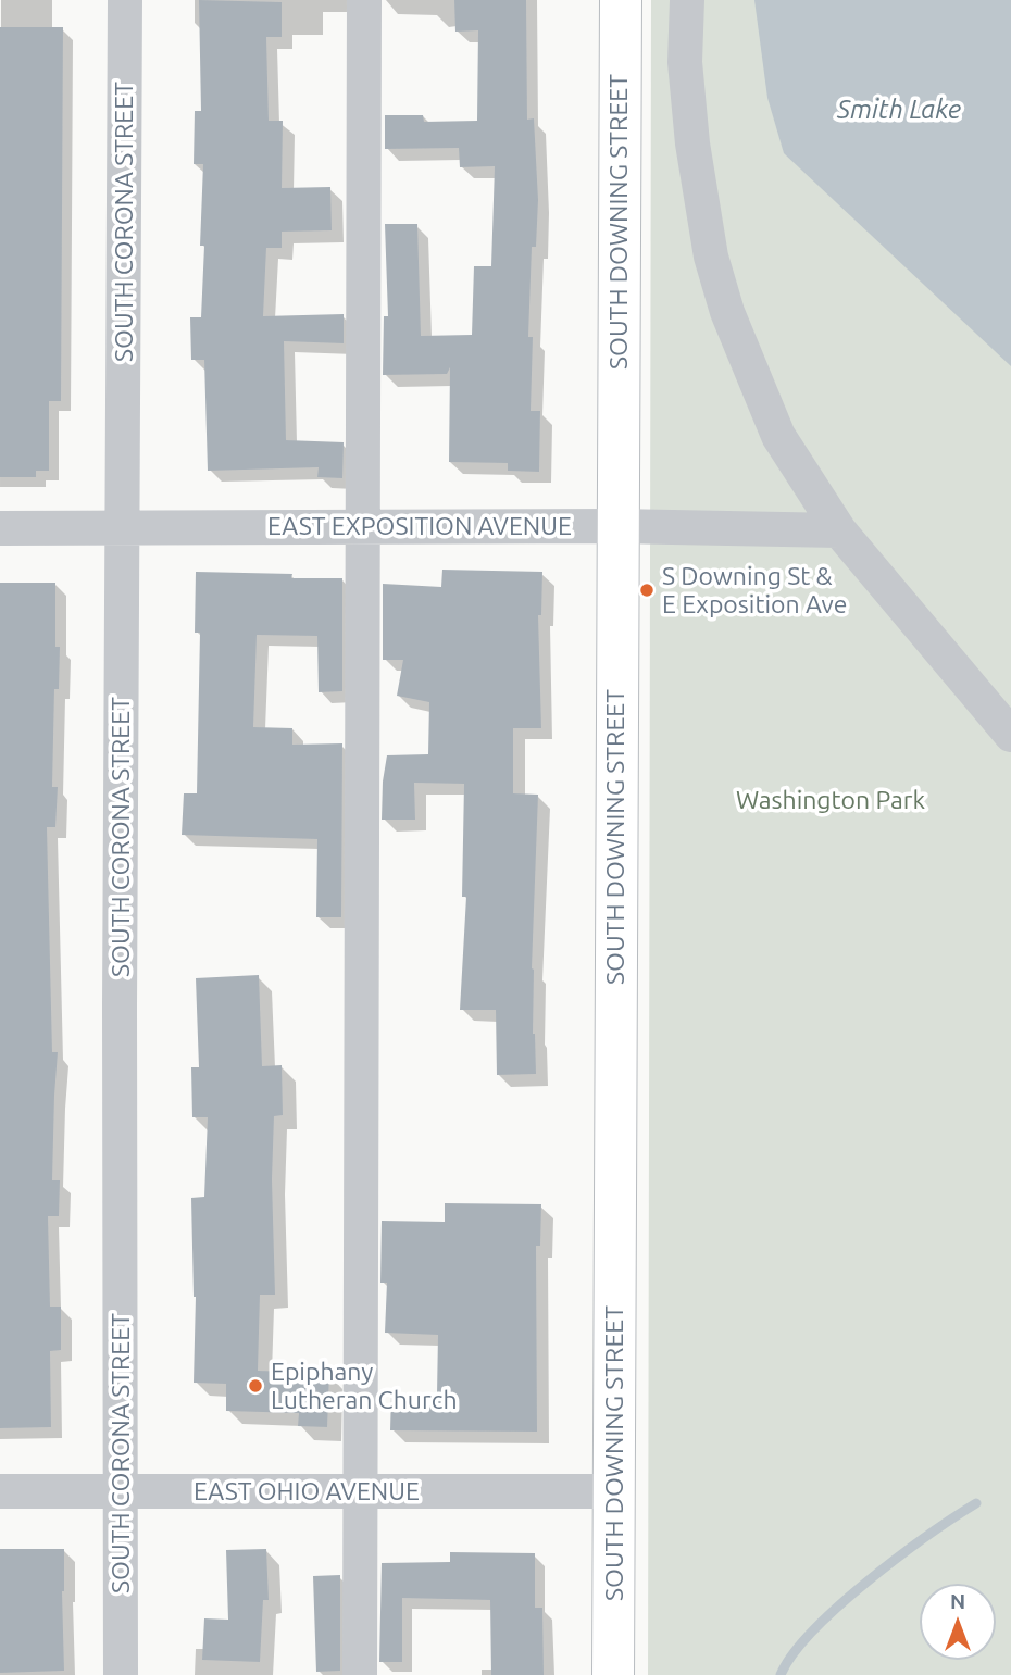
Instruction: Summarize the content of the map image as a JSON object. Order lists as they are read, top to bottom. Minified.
{"streets":{"main road":["SOUTH DOWNING STREET"],"street":["SOUTH CORONA STREET","EAST EXPOSITION AVENUE","EAST OHIO AVENUE"]},"crossings":[["SOUTH CORONA STREET","EAST EXPOSITION AVENUE"],["SOUTH CORONA STREET","EAST OHIO AVENUE"],["SOUTH DOWNING STREET","EAST EXPOSITION AVENUE"],["SOUTH DOWNING STREET","EAST OHIO AVENUE"]],"water":["Smith Lake"],"parks":["Washington Park"],"places":["S Downing St & E Exposition Ave","Epiphany Lutheran Church"],"north":"top"}
